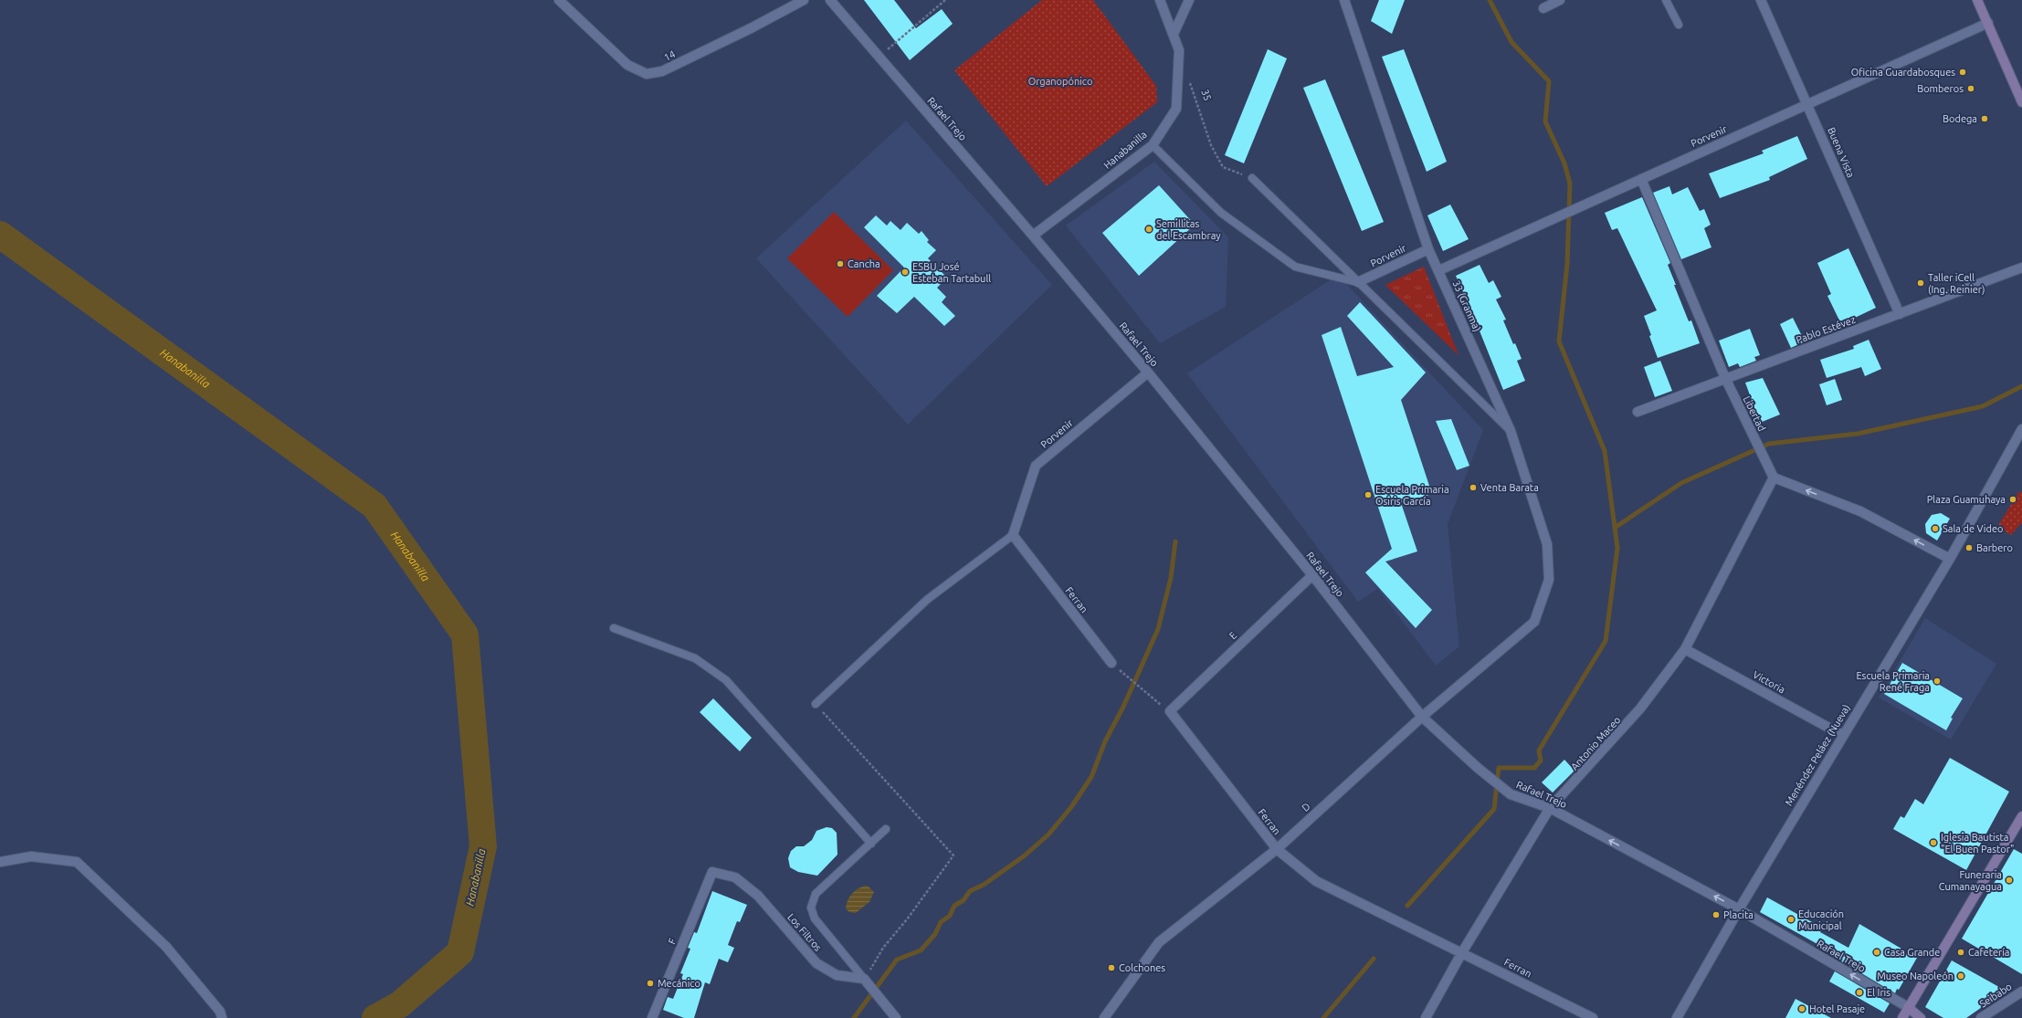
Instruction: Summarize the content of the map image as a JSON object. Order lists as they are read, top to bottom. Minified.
{"streets":{"main road":["Rafael Trejo"],"street":["14","Porvenir","Hanabanilla","Buena Vista","33 (Granma)","Pablo Estévez","Libertad","Ferran","E","Victoria","Antonio Maceo","Menéndez Peláez (Nueva)","D","Los Filtros","F","Seibabo"],"path":["35"]},"crossings":[["Rafael Trejo","Porvenir"],["Rafael Trejo","Hanabanilla"],["Rafael Trejo","E"],["Rafael Trejo","Antonio Maceo"],["Rafael Trejo","Menéndez Peláez (Nueva)"],["Rafael Trejo","D"],["Porvenir","Buena Vista"],["Porvenir","33 (Granma)"],["Porvenir","Libertad"],["Porvenir","Ferran"],["Buena Vista","Pablo Estévez"],["33 (Granma)","D"],["Pablo Estévez","Libertad"],["Libertad","Antonio Maceo"],["Ferran","E"],["Ferran","Antonio Maceo"],["Ferran","D"],["Victoria","Antonio Maceo"],["Victoria","Menéndez Peláez (Nueva)"],["Los Filtros","F"]],"water":["Hanabanilla"],"parks":["Organopónico"],"places":["Oficina Guardabosques","Bomberos","Bodega","Semillitas del Escambray","Cancha","ESBU José Esteban Tartabull","Taller iCell (Ing. Reinier)","Venta Barata","Escuela Primaria Osiris García","Plaza Guamuhaya","Sala de Video","Barbero","Escuela Primaria René Fraga","Iglesia Bautista \"El Buen Pastor\"","Funeraria Cumanayagua","Placita","Educación Municipal","Casa Grande","Cafetería","Colchones","Museo Napoleón","Mecánico","El Iris","Hotel Pasaje"]}
